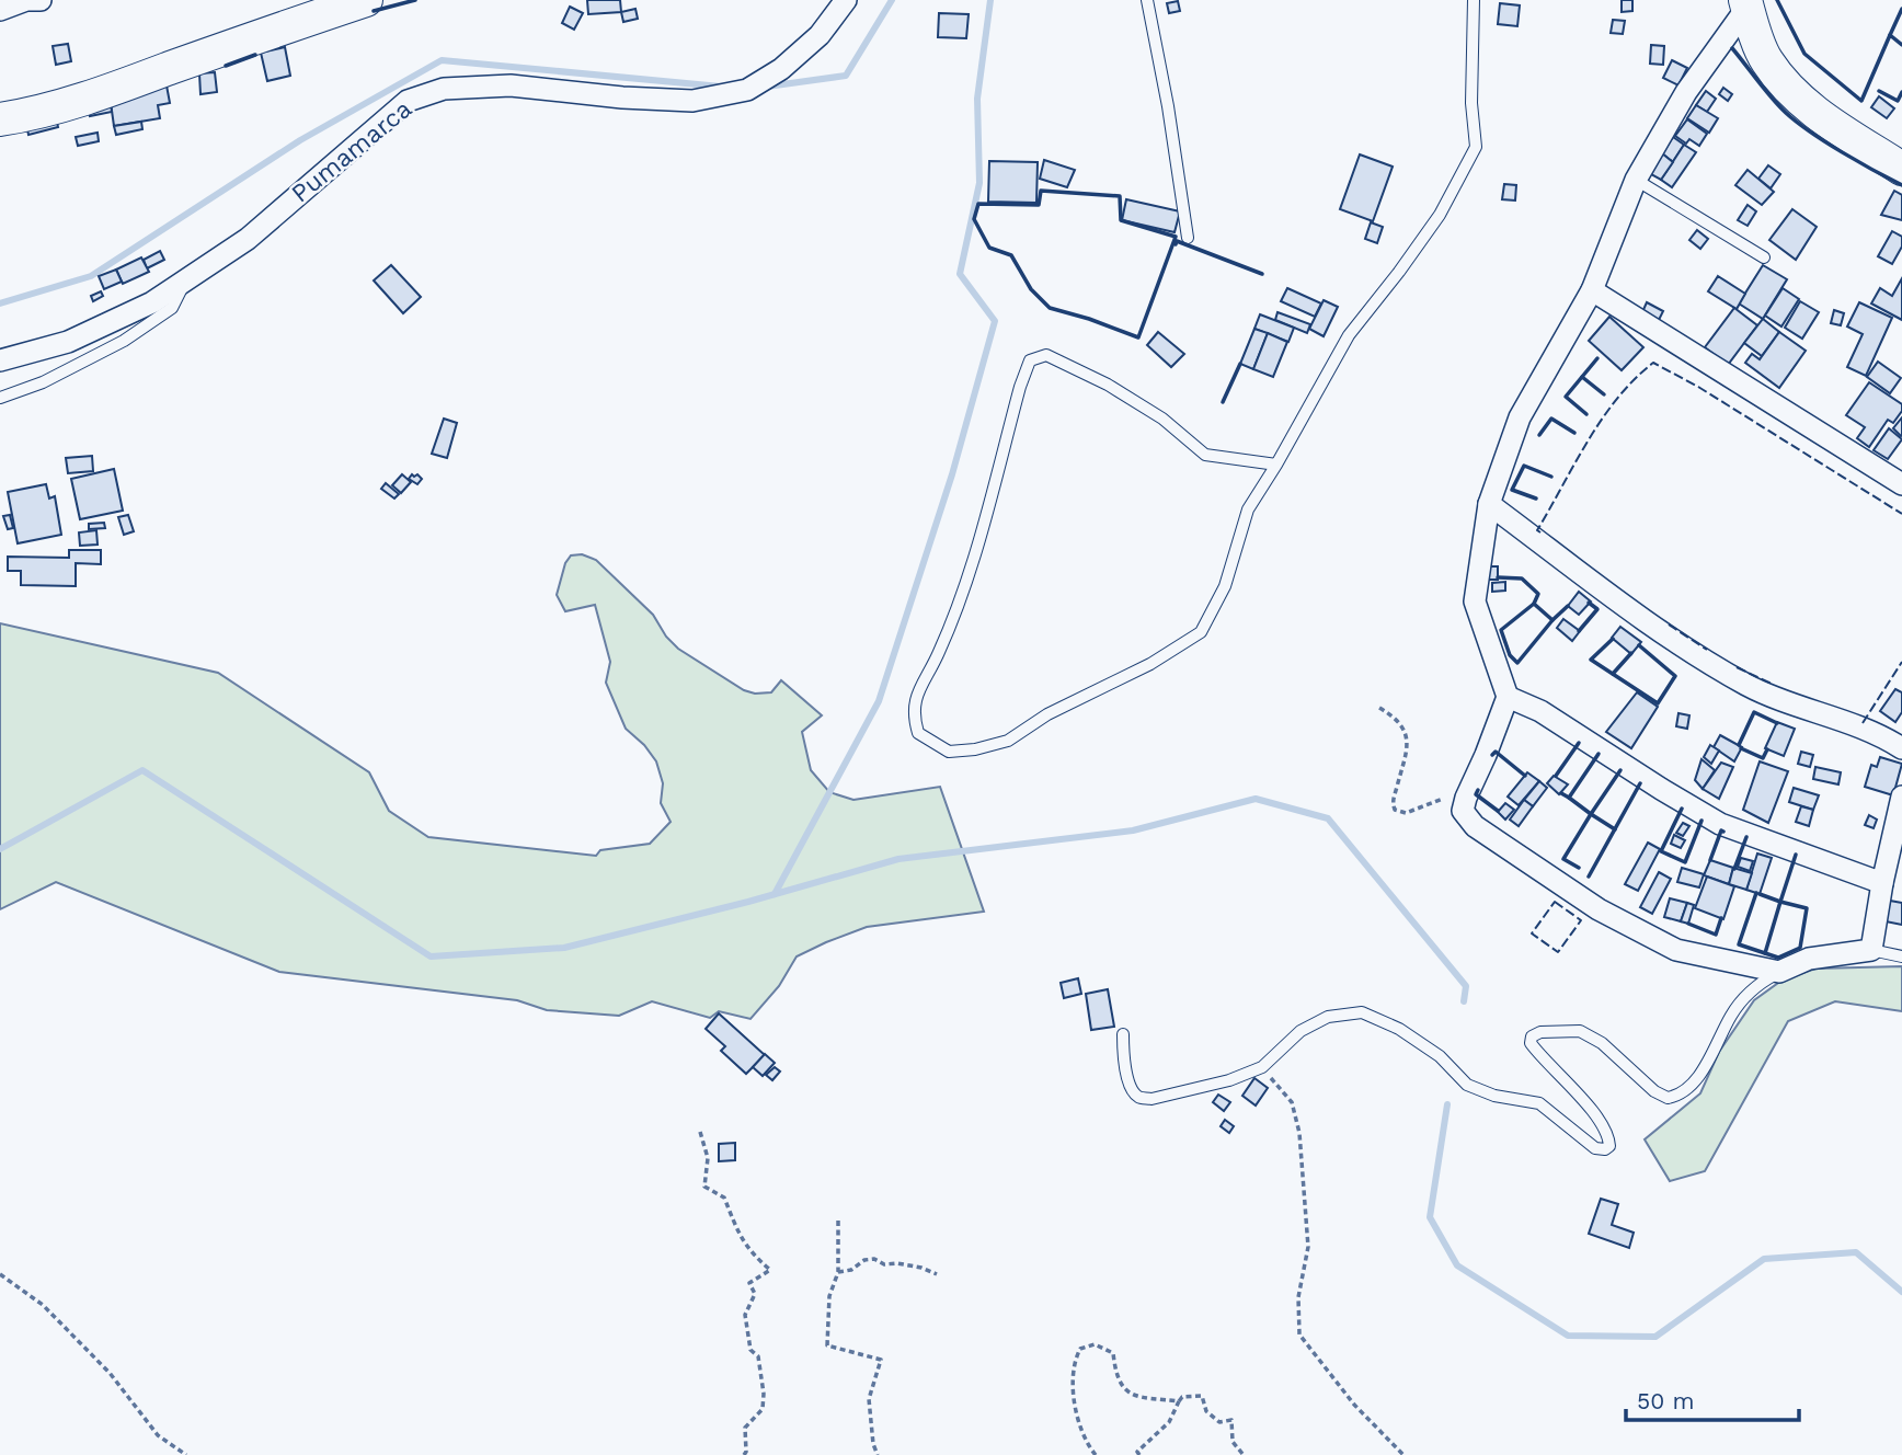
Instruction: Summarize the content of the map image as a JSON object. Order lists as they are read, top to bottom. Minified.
{"streets":{"street":["Pumamarca"]},"scale_bar":"50 m"}
